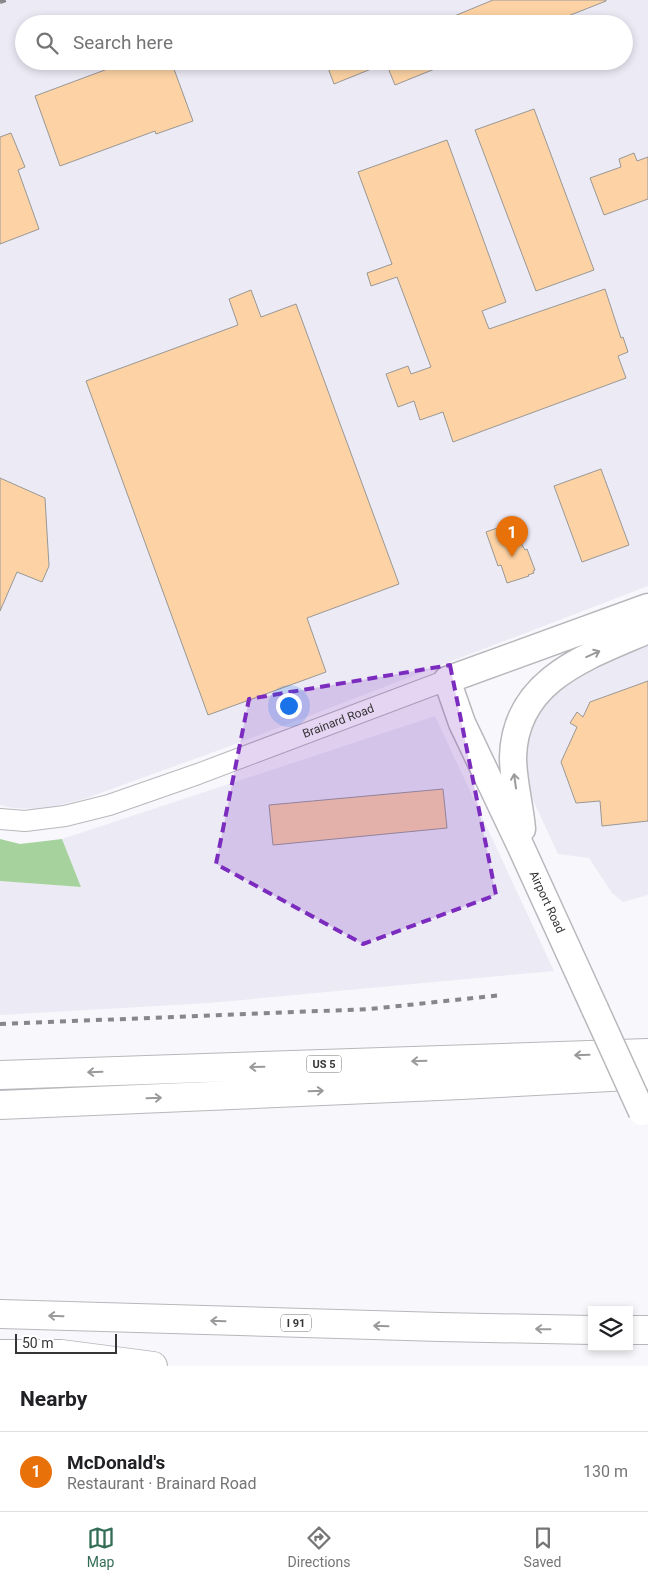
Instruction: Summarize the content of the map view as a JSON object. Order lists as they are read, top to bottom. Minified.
{"streets":{"highway":["US 5","I 91"],"main road":["Brainard Road","Airport Road"]},"crossings":[["Brainard Road","Airport Road"]],"scale_bar":"50 m","page":{"search":"Search here","pins":"1","scale":"50 m","heading":"Nearby","list":[{"mark":"1","name":"McDonald's","note":"Restaurant · Brainard Road","value":"130 m"}],"nav":["Map","Directions","Saved"]}}
